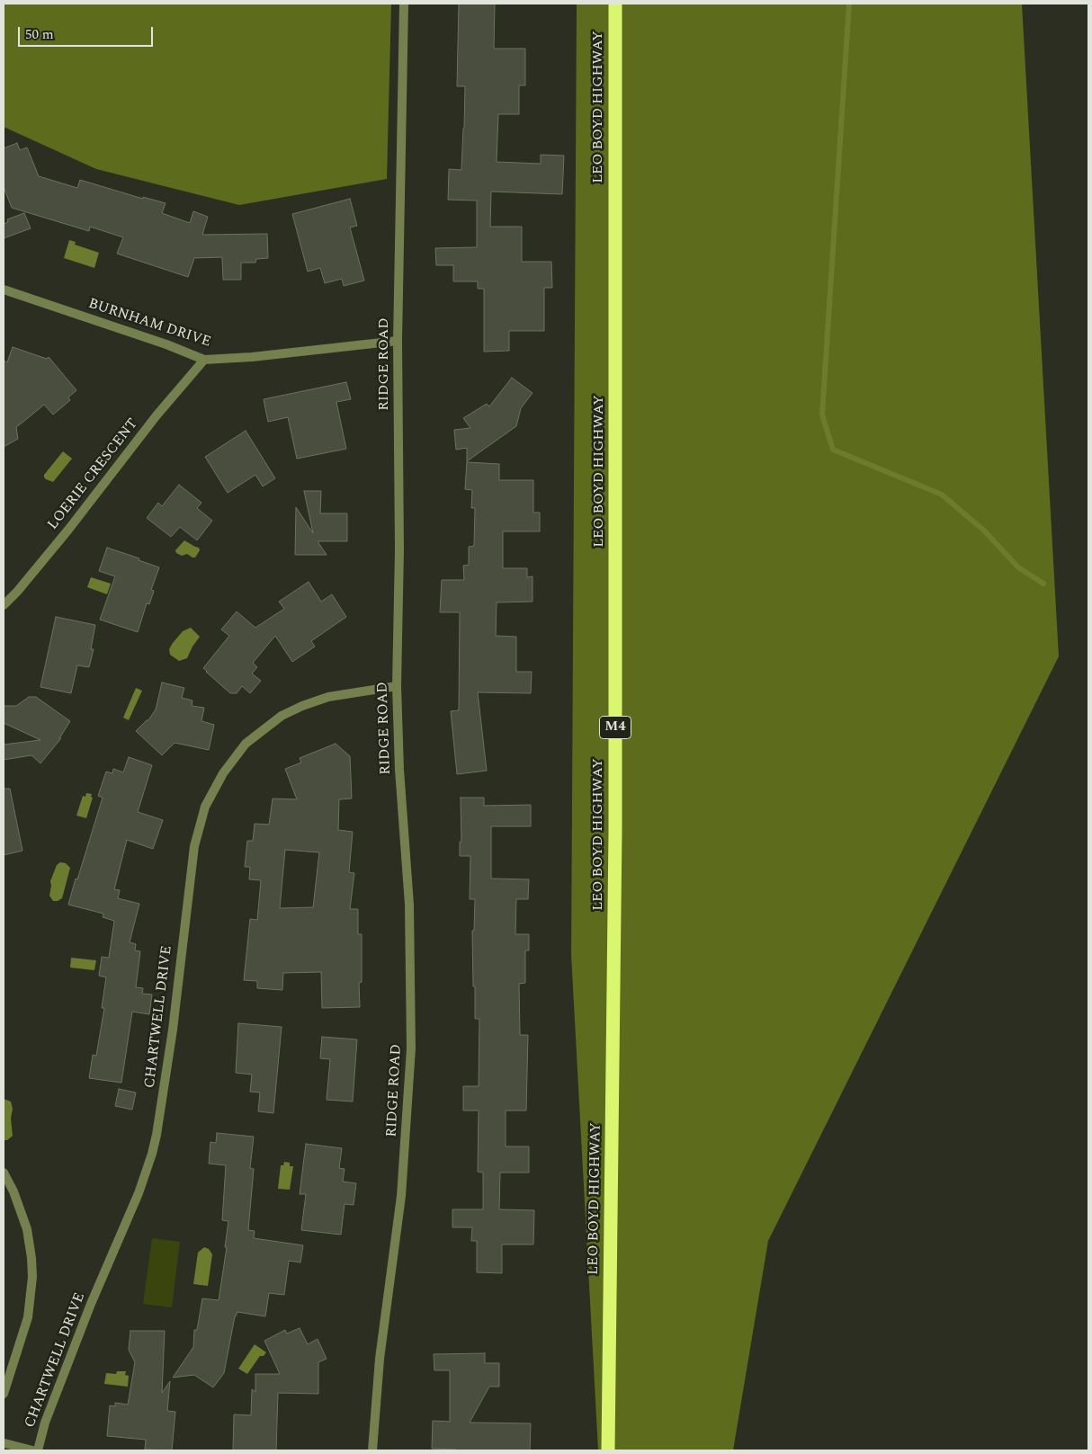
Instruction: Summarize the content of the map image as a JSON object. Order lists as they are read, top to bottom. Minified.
{"streets":{"highway":["LEO BOYD HIGHWAY","M4"],"street":["BURNHAM DRIVE","RIDGE ROAD","LOERIE CRESCENT","CHARTWELL DRIVE"]},"crossings":[["BURNHAM DRIVE","RIDGE ROAD"],["BURNHAM DRIVE","LOERIE CRESCENT"],["RIDGE ROAD","CHARTWELL DRIVE"]],"scale_bar":"50 m"}
